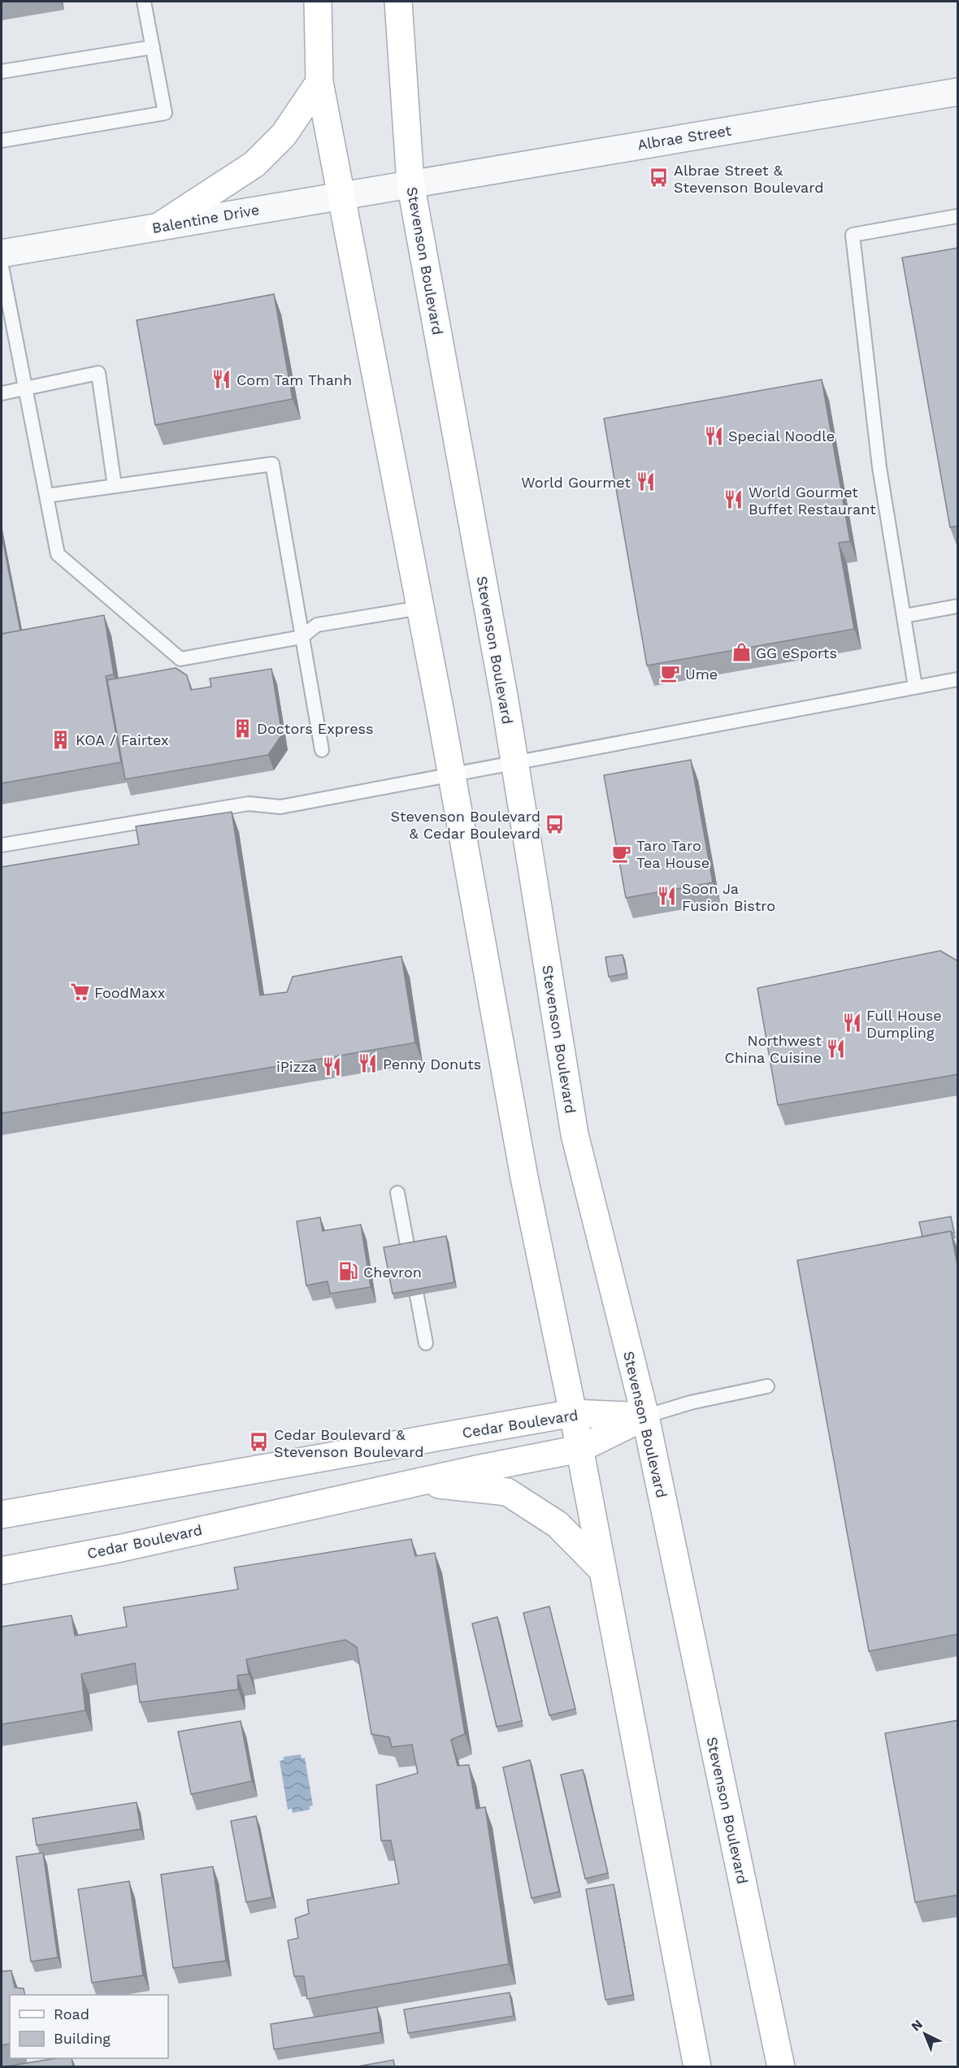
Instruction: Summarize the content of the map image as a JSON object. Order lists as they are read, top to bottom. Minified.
{"streets":{"main road":["Stevenson Boulevard","Cedar Boulevard"],"street":["Albrae Street","Balentine Drive"]},"crossings":[["Albrae Street","Balentine Drive"],["Albrae Street","Stevenson Boulevard"],["Balentine Drive","Stevenson Boulevard"],["Stevenson Boulevard","Cedar Boulevard"]],"places":{"bus stop":["Albrae Street & Stevenson Boulevard","Stevenson Boulevard & Cedar Boulevard","Cedar Boulevard & Stevenson Boulevard"],"restaurant":["Com Tam Thanh","Special Noodle","World Gourmet","World Gourmet Buffet Restaurant","Soon Ja Fusion Bistro","Full House Dumpling","Northwest China Cuisine","Penny Donuts","iPizza"],"shop":["GG eSports"],"cafe":["Ume","Taro Taro Tea House"],"building":["Doctors Express","KOA / Fairtex"],"supermarket":["FoodMaxx"],"fuel station":["Chevron"]},"legend":["Road","Building"],"north":"top left"}
